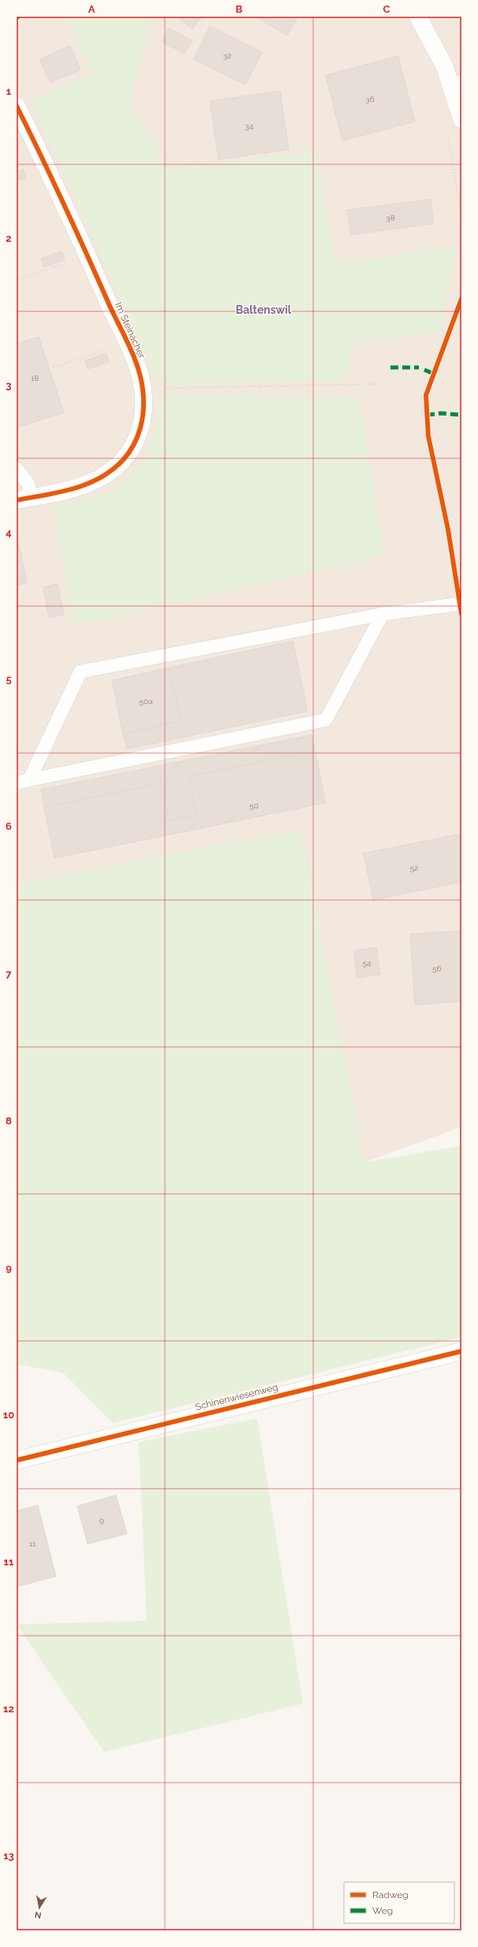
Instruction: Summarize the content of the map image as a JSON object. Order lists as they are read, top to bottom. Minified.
{"streets":{"street":["Im Steinacher","Schinenwiesenweg"]},"districts":["Baltenswil"],"house_numbers":["32","36","34","38","18","50a","50","52","54","56","9","11"],"legend":["Radweg","Weg"],"north":"bottom","grid":{"columns":["A","B","C"],"rows":["1","2","3","4","5","6","7","8","9","10","11","12","13"]}}
